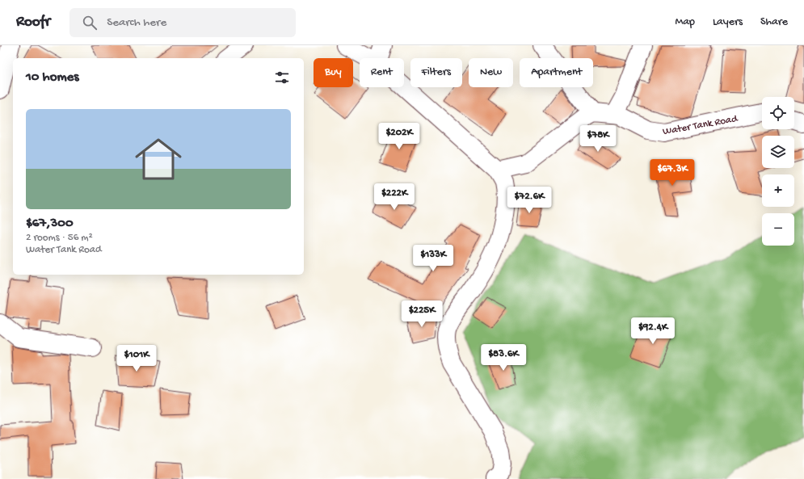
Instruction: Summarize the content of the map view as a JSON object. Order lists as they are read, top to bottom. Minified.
{"streets":{"main road":["Water Tank Road"]},"page":{"header":"Roofr","search":"Search here","nav":["Map","Layers","Share"],"chip":["Buy","Rent","Filters","New","Apartment"],"heading":"10 homes","map_buttons":["+","−"],"list":[{"name":"$67,300","note":"2 rooms · 56 m² · Water Tank Road"}],"price":["$202K","$78K","$67.3K","$222K","$72.6K","$133K","$225K","$92.4K","$83.6K","$101K"]}}
